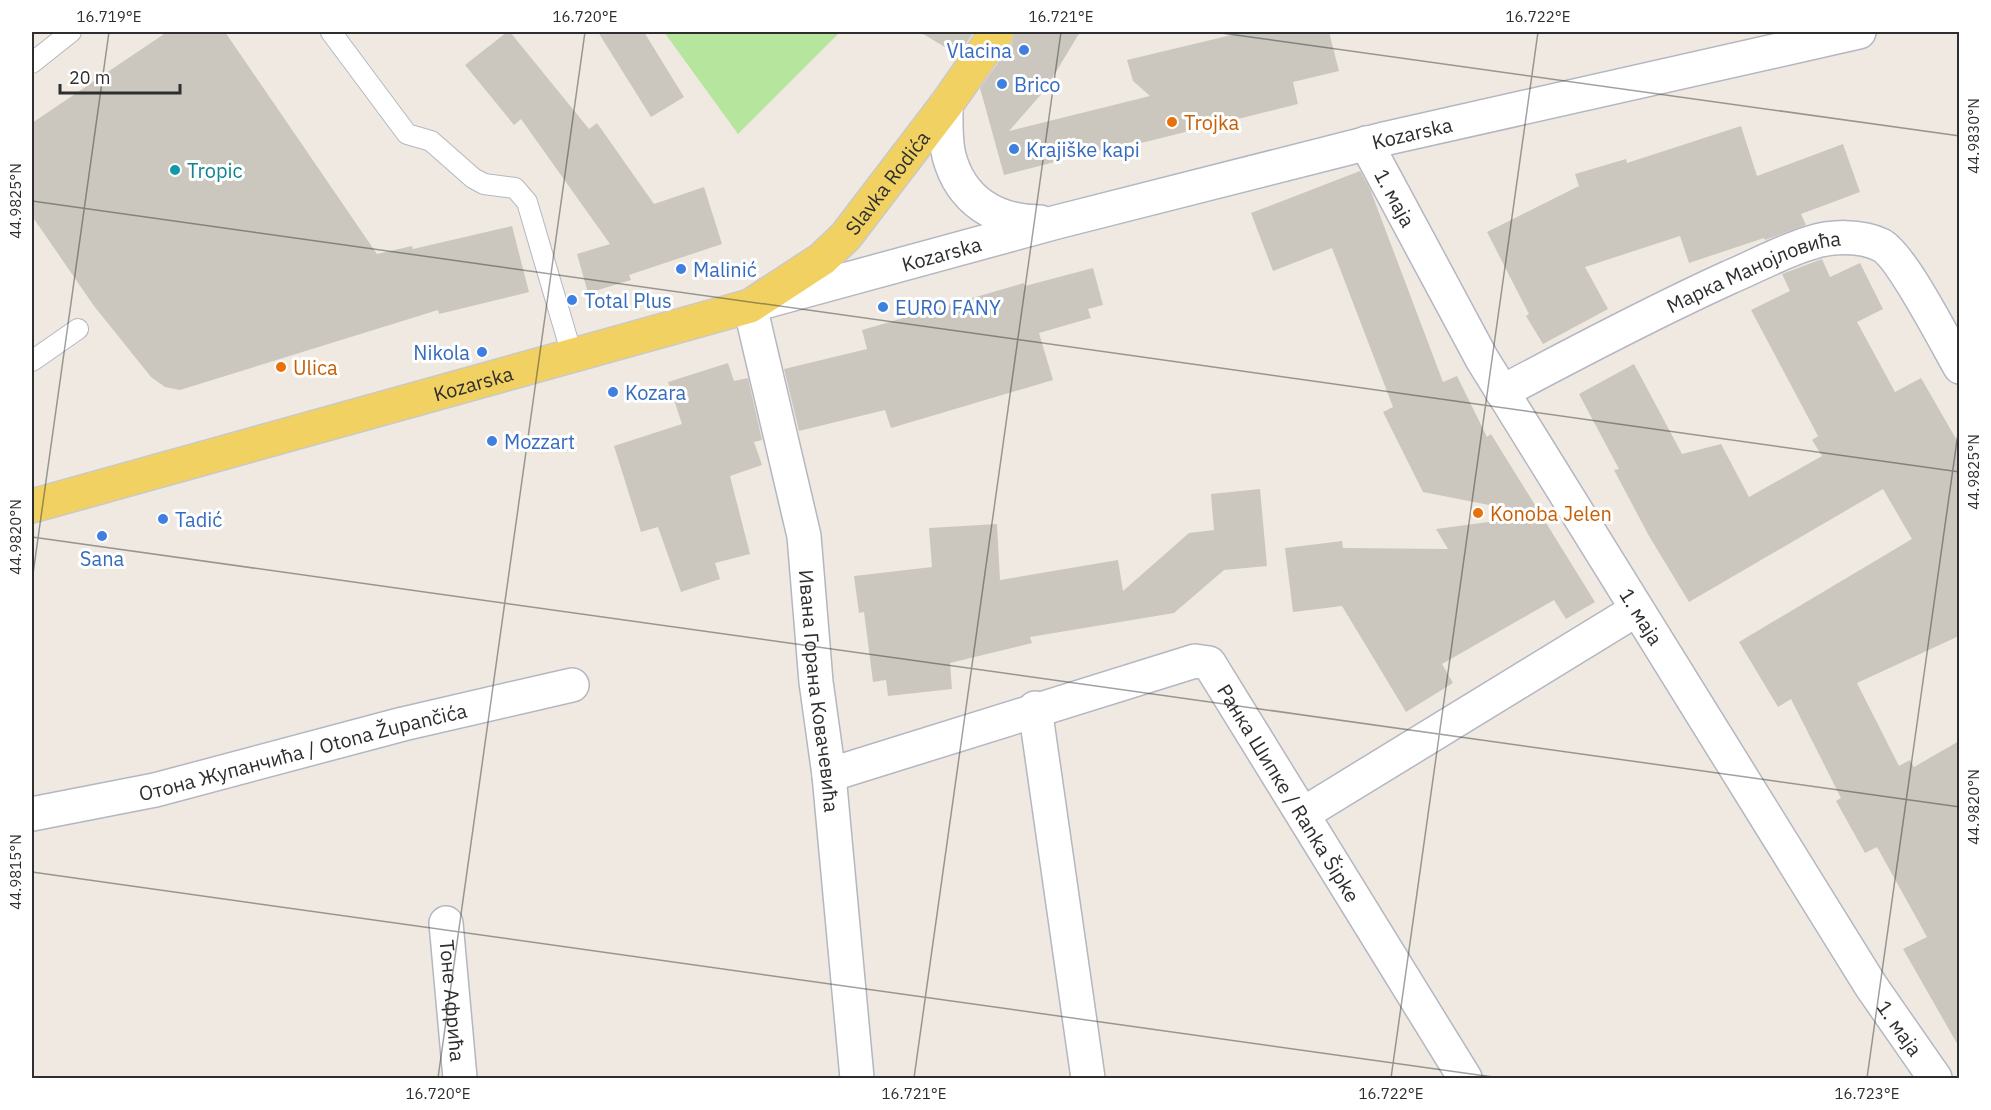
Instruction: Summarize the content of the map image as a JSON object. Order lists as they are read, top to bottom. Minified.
{"streets":{"main road":["Kozarska","Slavka Rodića"],"street":["1. маја","Марка Манојловића","Ивана Горана Ковачевића","Отона Жупанчића / Otona Župančića","Ранка Шипке / Ranka Šipke","Тоне Афрића"]},"crossings":[["Kozarska","Slavka Rodića"],["Kozarska","1. маја"],["Kozarska","Ивана Горана Ковачевића"],["Slavka Rodića","Ивана Горана Ковачевића"],["1. маја","Марка Манојловића"],["Ивана Горана Ковачевића","Ранка Шипке / Ranka Šipke"]],"places":["Vlacina","Brico","Trojka","Krajiške kapi","Tropic","Malinić","Total Plus","EURO FANY","Nikola","Ulica","Kozara","Mozzart","Konoba Jelen","Tadić","Sana"],"scale_bar":"20 m","coordinates":["16.719°E","16.720°E","16.721°E","16.722°E","44.9830°N","44.9825°N","44.9820°N","44.9815°N","16.723°E"]}
